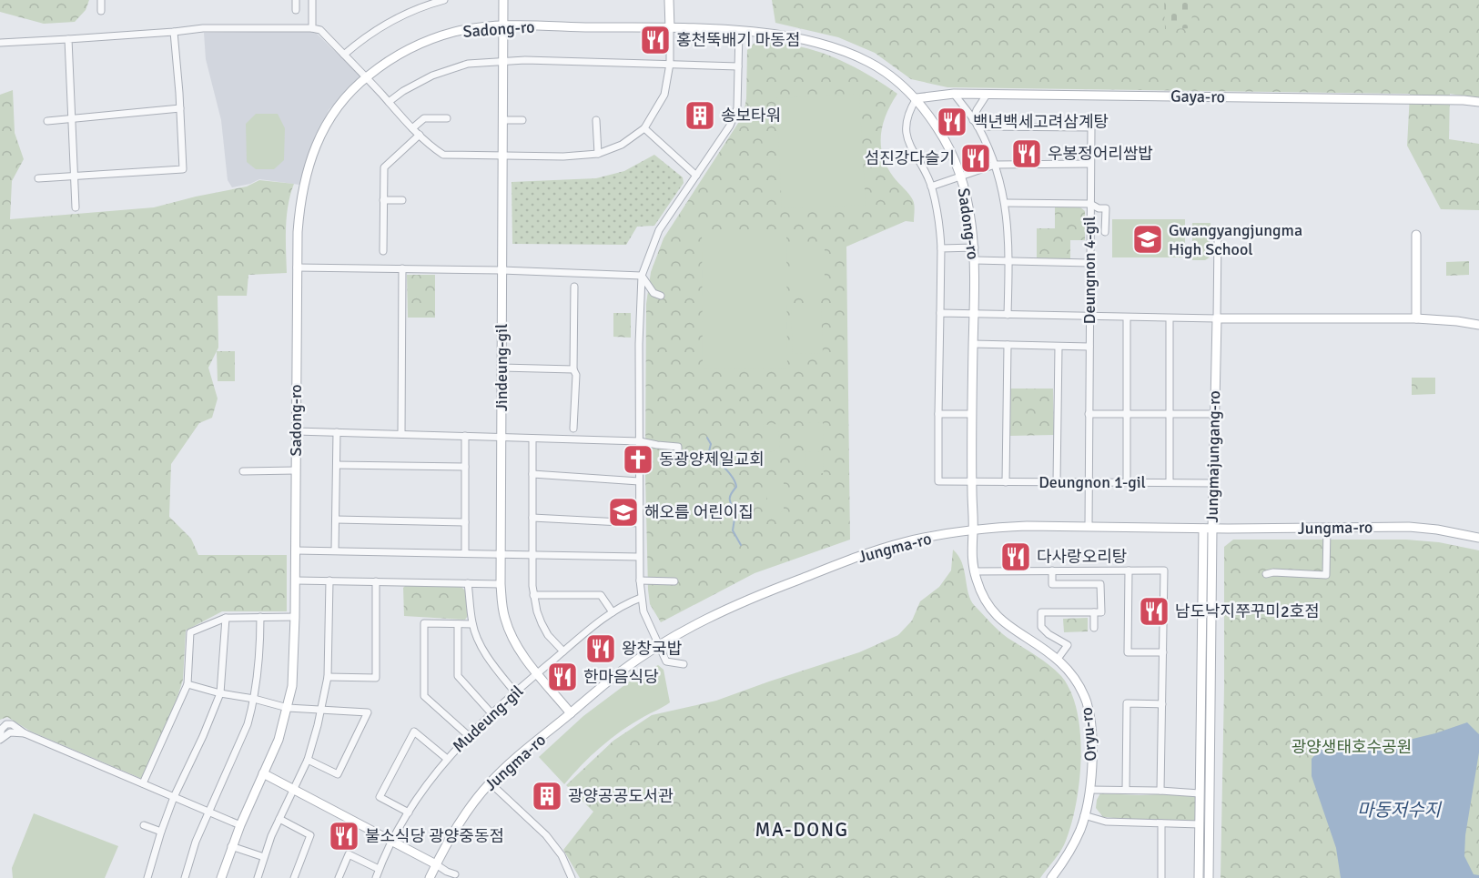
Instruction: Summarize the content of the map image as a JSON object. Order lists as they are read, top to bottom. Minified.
{"streets":{"street":["Sadong-ro","Gaya-ro","Deungnon 4-gil","Jindeung-gil","Jungmajungang-ro","Deungnon 1-gil","Jungma-ro","Mudeung-gil","Oryu-ro"]},"crossings":[["Sadong-ro","Gaya-ro"],["Sadong-ro","Jindeung-gil"],["Sadong-ro","Deungnon 1-gil"],["Sadong-ro","Jungma-ro"],["Sadong-ro","Oryu-ro"],["Deungnon 4-gil","Deungnon 1-gil"],["Deungnon 4-gil","Jungma-ro"],["Jindeung-gil","Jungma-ro"],["Jindeung-gil","Mudeung-gil"],["Jungmajungang-ro","Deungnon 1-gil"],["Jungmajungang-ro","Jungma-ro"],["Jungma-ro","Oryu-ro"]],"districts":["MA-DONG"],"water":["마동저수지"],"parks":["광양생태호수공원"],"places":{"restaurant":["홍천뚝배기 마동점","백년백세고려삼계탕","우봉정어리쌈밥","섬진강다슬기","다사랑오리탕","남도낙지쭈꾸미2호점","왕창국밥","한마음식당","불소식당 광양중동점"],"building":["송보타워","광양공공도서관"],"school or university":["Gwangyangjungma High School","해오름 어린이집"],"church":["동광양제일교회"]}}
